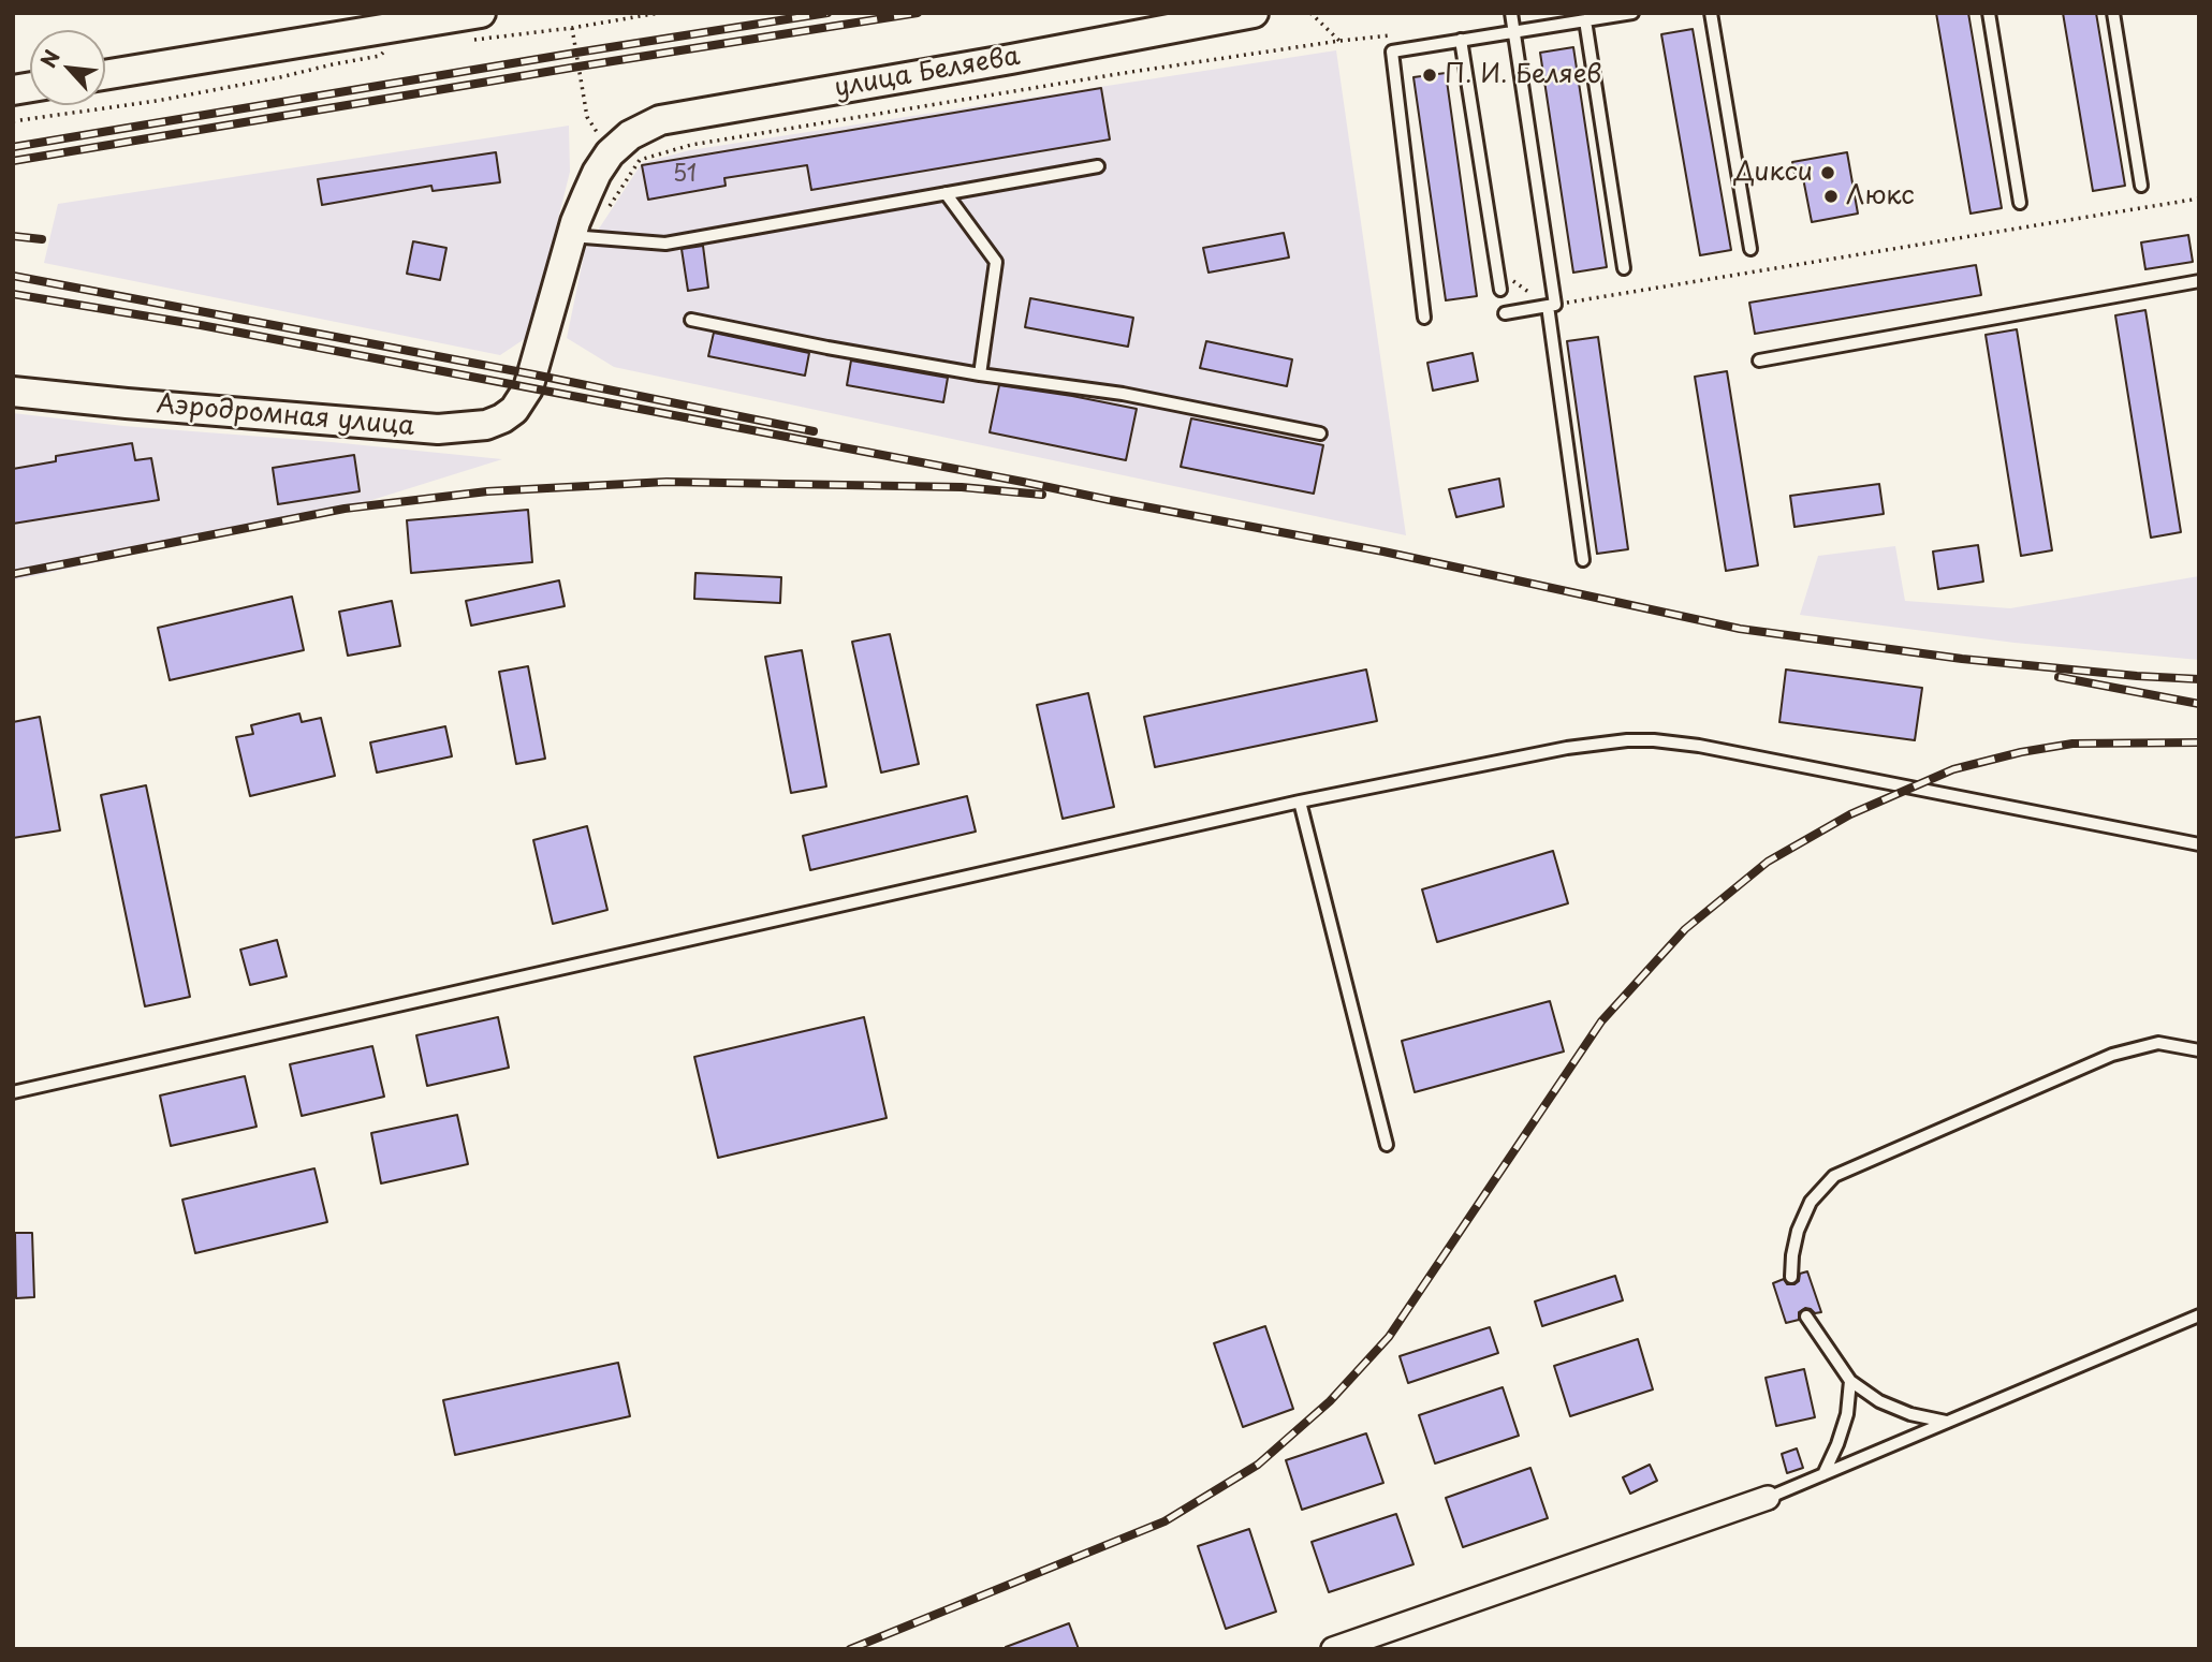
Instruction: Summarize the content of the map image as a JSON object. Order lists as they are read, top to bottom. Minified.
{"streets":{"street":["улица Беляева","Аэродромная улица"]},"crossings":[["улица Беляева","Аэродромная улица"]],"places":["П. И. Беляев","Дикси","Люкс"],"house_numbers":["51"],"north":"top left"}
